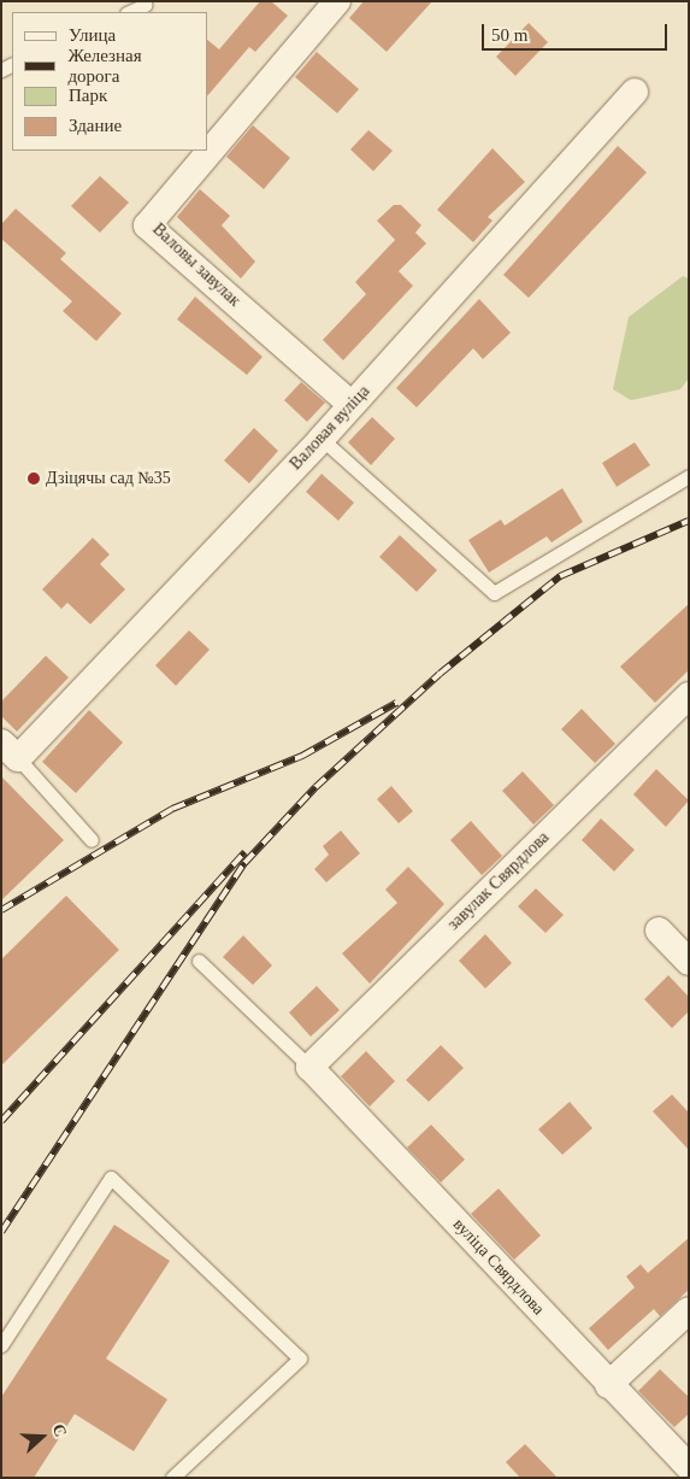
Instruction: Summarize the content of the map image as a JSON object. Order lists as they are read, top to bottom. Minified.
{"streets":{"street":["Валовы завулак","Валовая вуліца","завулак Свярдлова","вуліца Свярдлова"]},"crossings":[["Валовы завулак","Валовая вуліца"],["завулак Свярдлова","вуліца Свярдлова"]],"places":["Дзіцячы сад №35"],"legend":["Улица","Железная дорога","Парк","Здание"],"scale_bar":"50 m","north":"right"}
